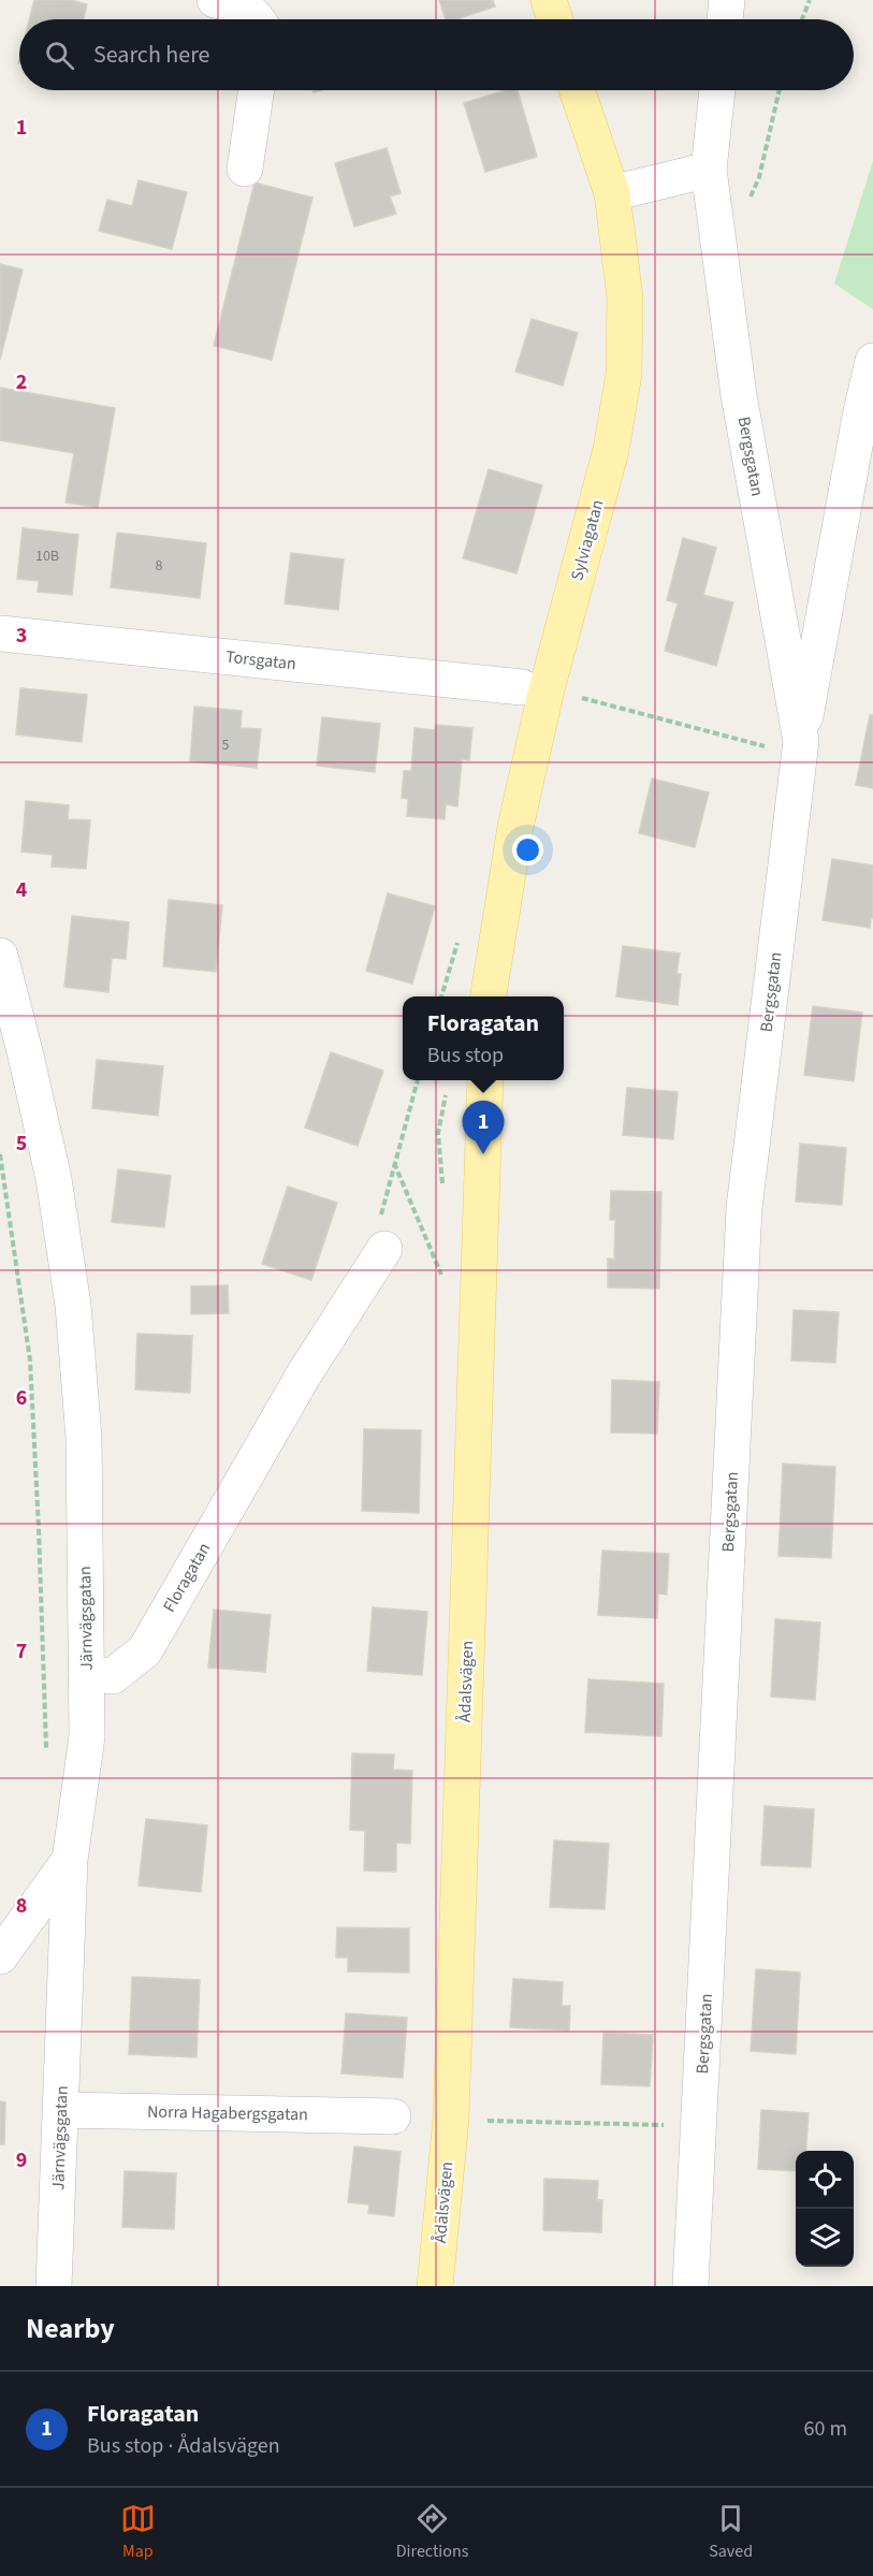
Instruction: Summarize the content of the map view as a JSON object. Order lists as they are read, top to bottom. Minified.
{"streets":{"main road":["Sylviagatan","Ådalsvägen"],"street":["Bergsgatan","Torsgatan","Floragatan","Järnvägsgatan","Norra Hagabergsgatan"]},"crossings":[["Sylviagatan","Torsgatan"],["Floragatan","Järnvägsgatan"],["Järnvägsgatan","Norra Hagabergsgatan"]],"house_numbers":["10B","8","5"],"page":{"search":"Search here","popup":["Floragatan","Bus stop"],"pins":"1","heading":"Nearby","list":[{"mark":"1","name":"Floragatan","note":"Bus stop · Ådalsvägen","value":"60 m"}],"nav":["Map","Directions","Saved"]},"grid":{"rows":["1","2","3","4","5","6","7","8","9"]}}
